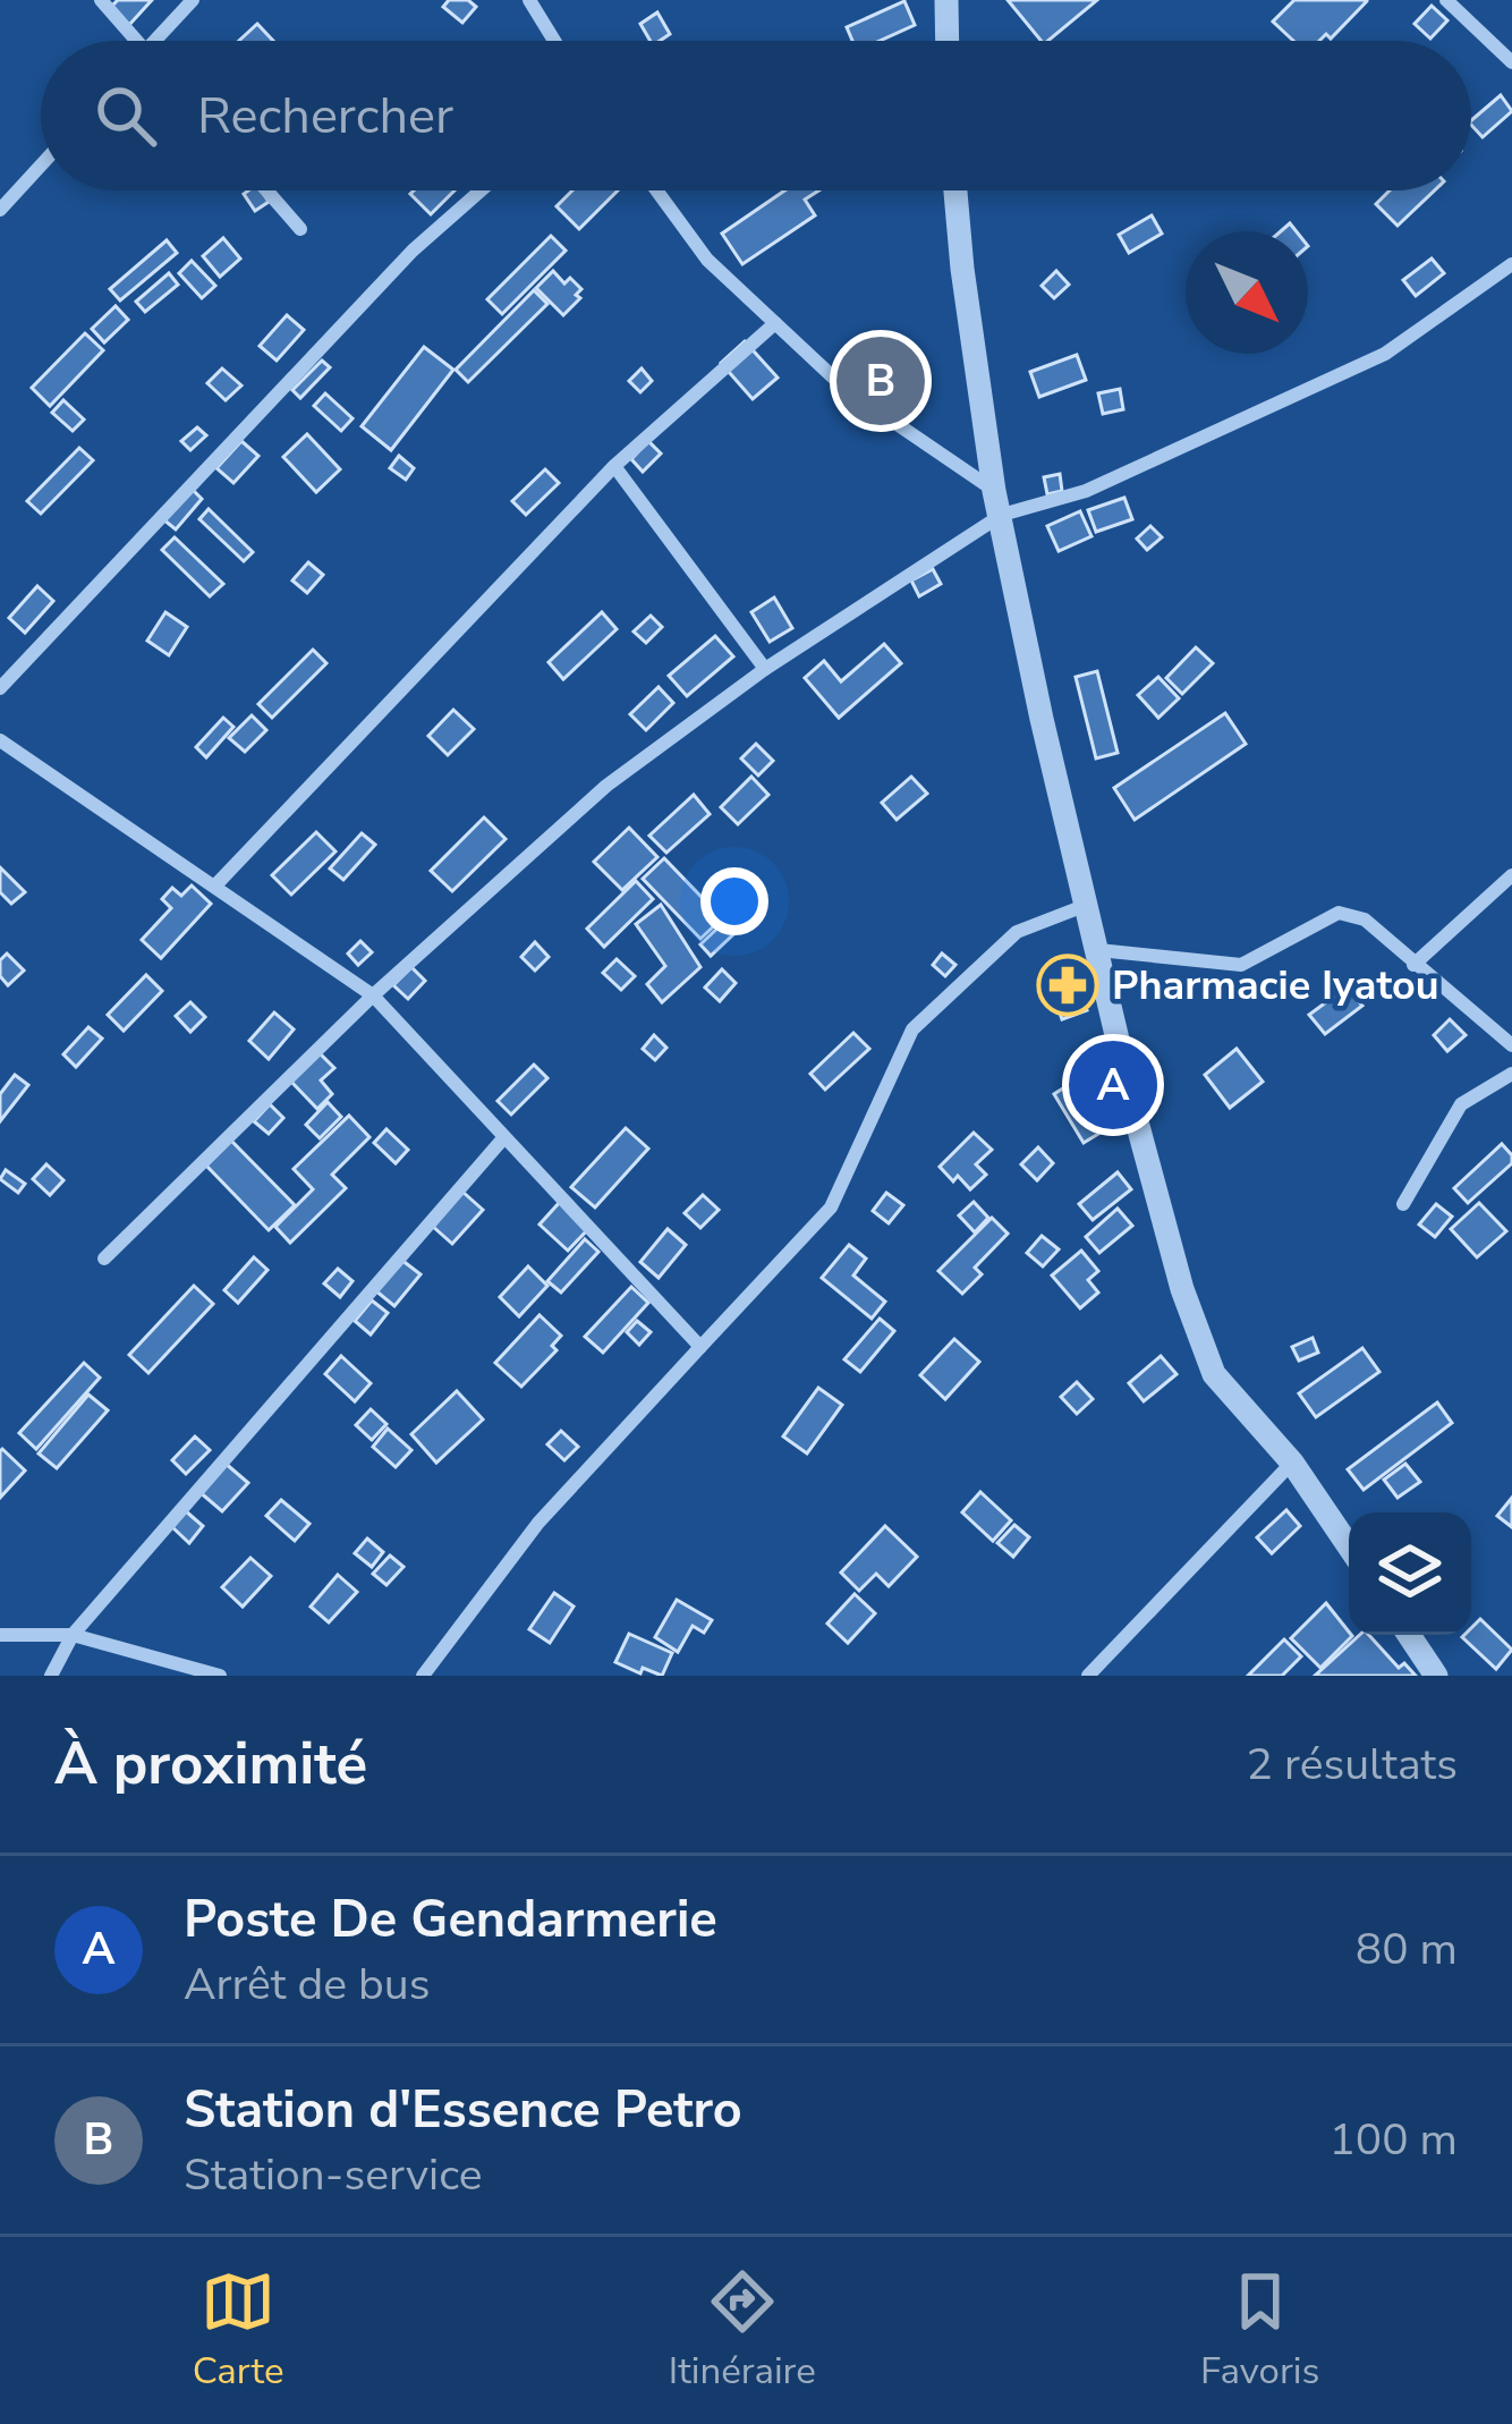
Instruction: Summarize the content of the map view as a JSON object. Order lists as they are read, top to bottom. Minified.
{"places":{"pharmacy":["Pharmacie Iyatou"]},"north":"bottom right","page":{"search":"Rechercher","pins":["B","A"],"heading":["À proximité","2 résultats"],"list":[{"mark":"A","name":"Poste De Gendarmerie","note":"Arrêt de bus","value":"80 m"},{"mark":"B","name":"Station d'Essence Petro","note":"Station-service","value":"100 m"}],"nav":["Carte","Itinéraire","Favoris"]}}
